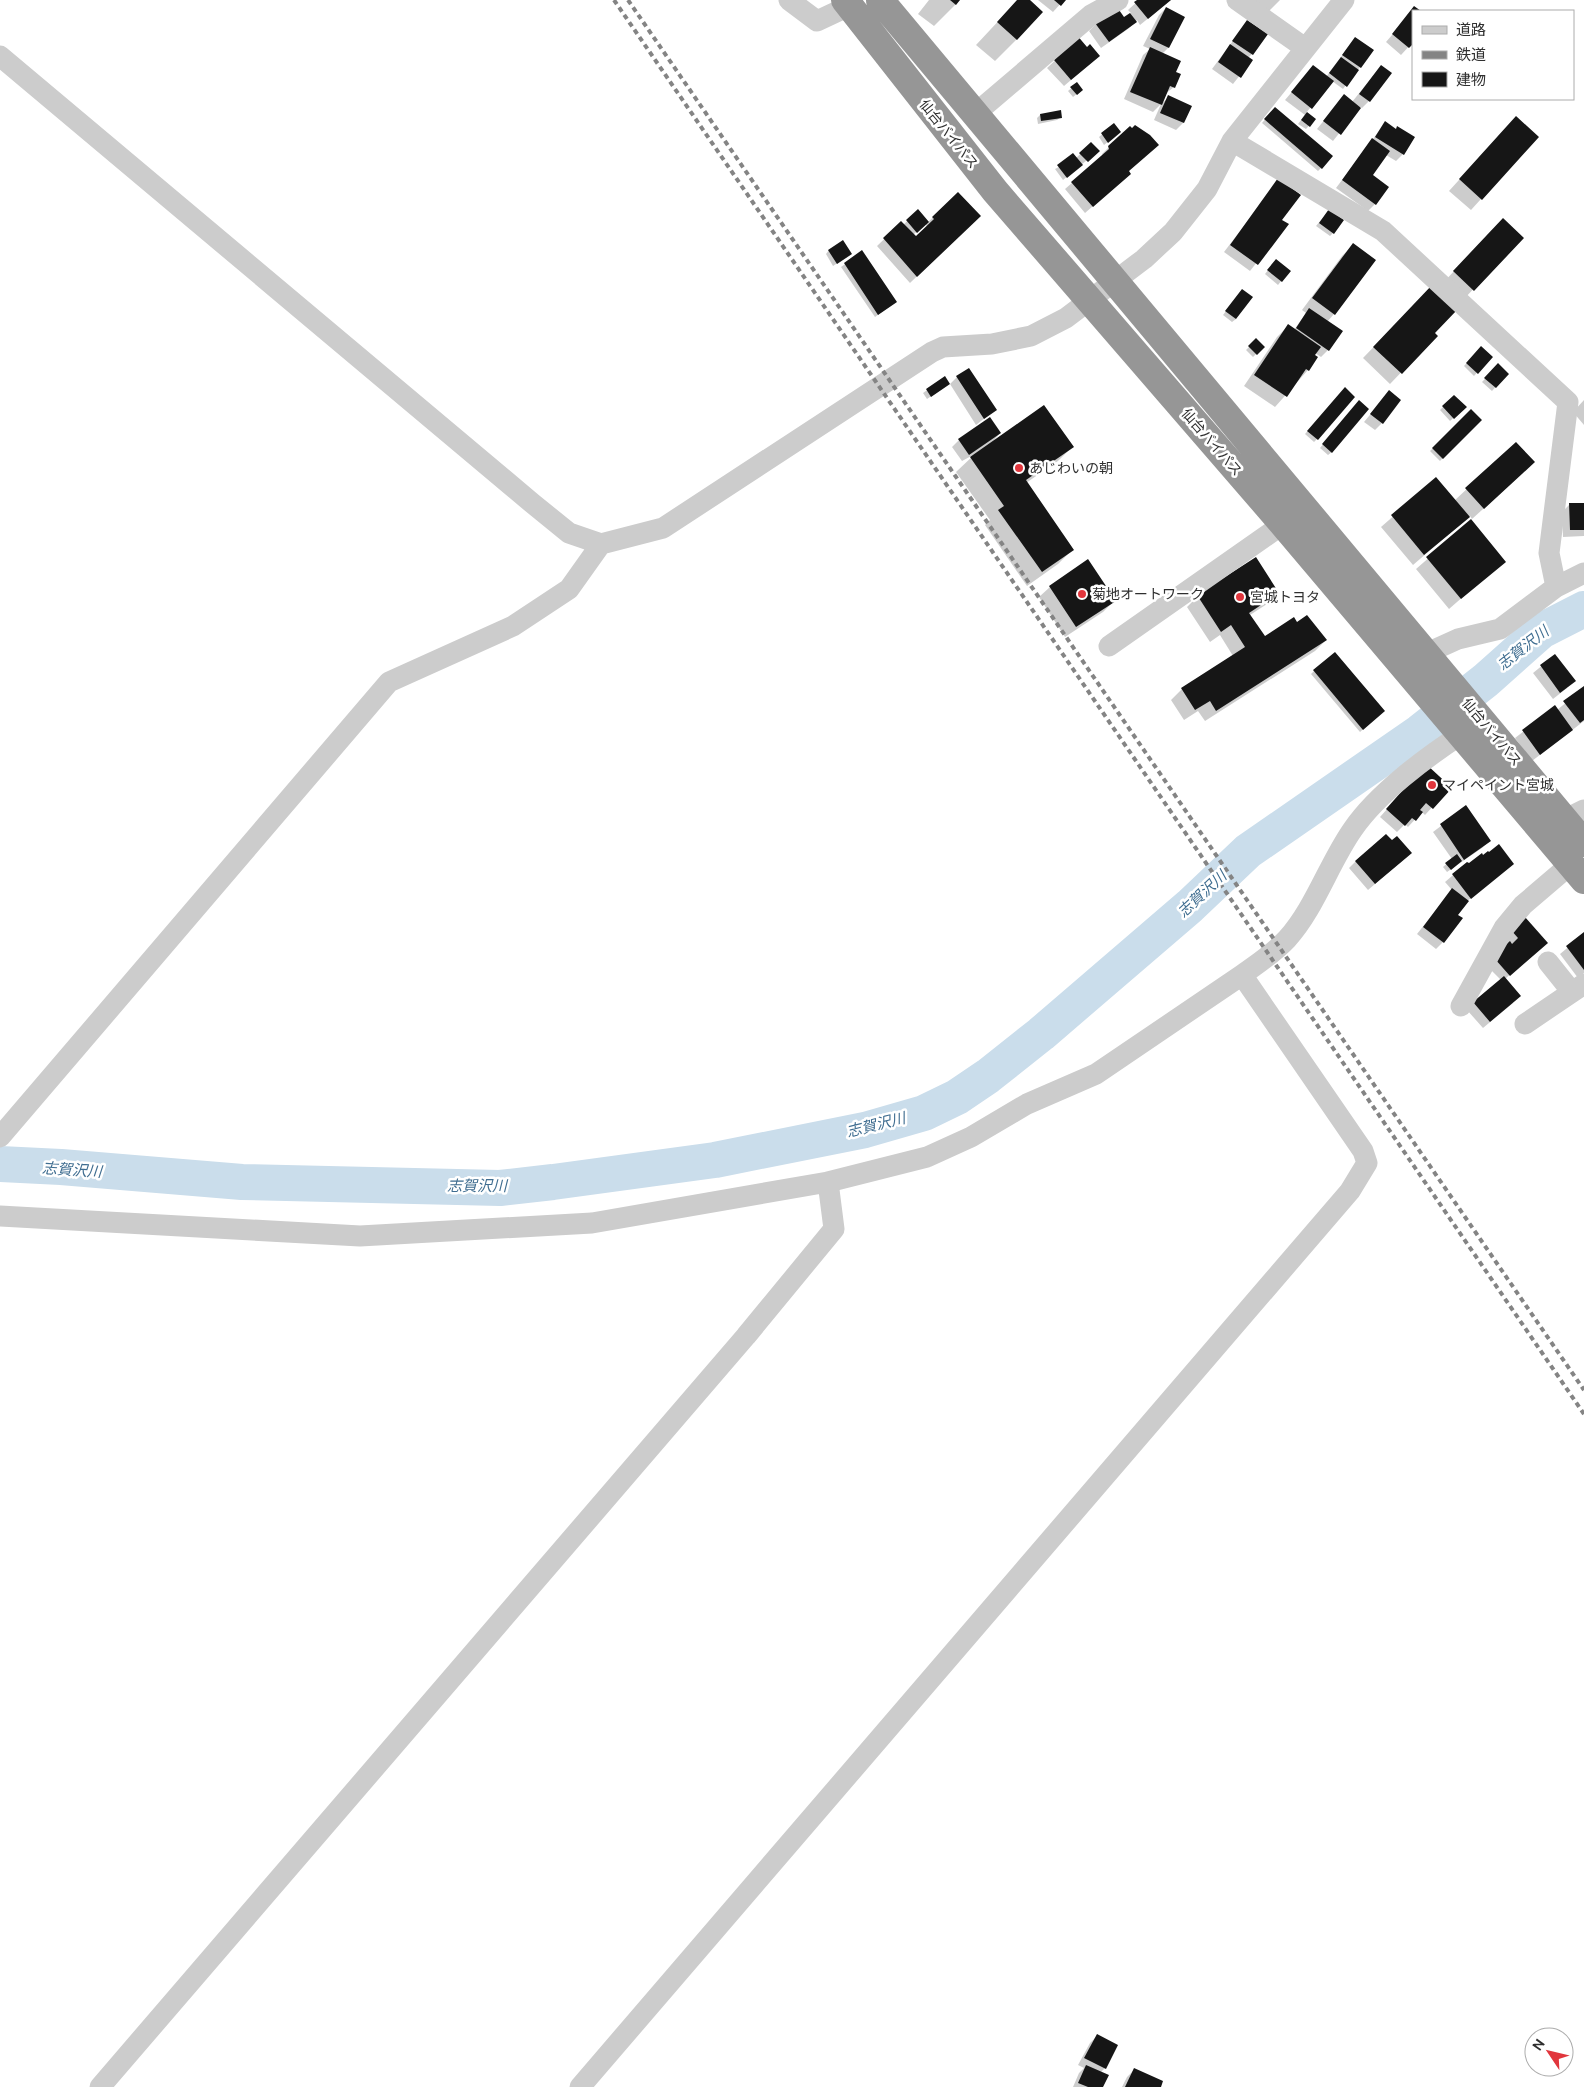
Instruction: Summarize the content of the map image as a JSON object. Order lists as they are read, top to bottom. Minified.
{"streets":{"highway":["仙台バイパス"]},"water":["志賀沢川"],"places":["あじわいの朝","菊地オートワーク","宮城トヨタ","マイペイント宮城"],"legend":["道路","鉄道","建物"],"north":"top left"}
